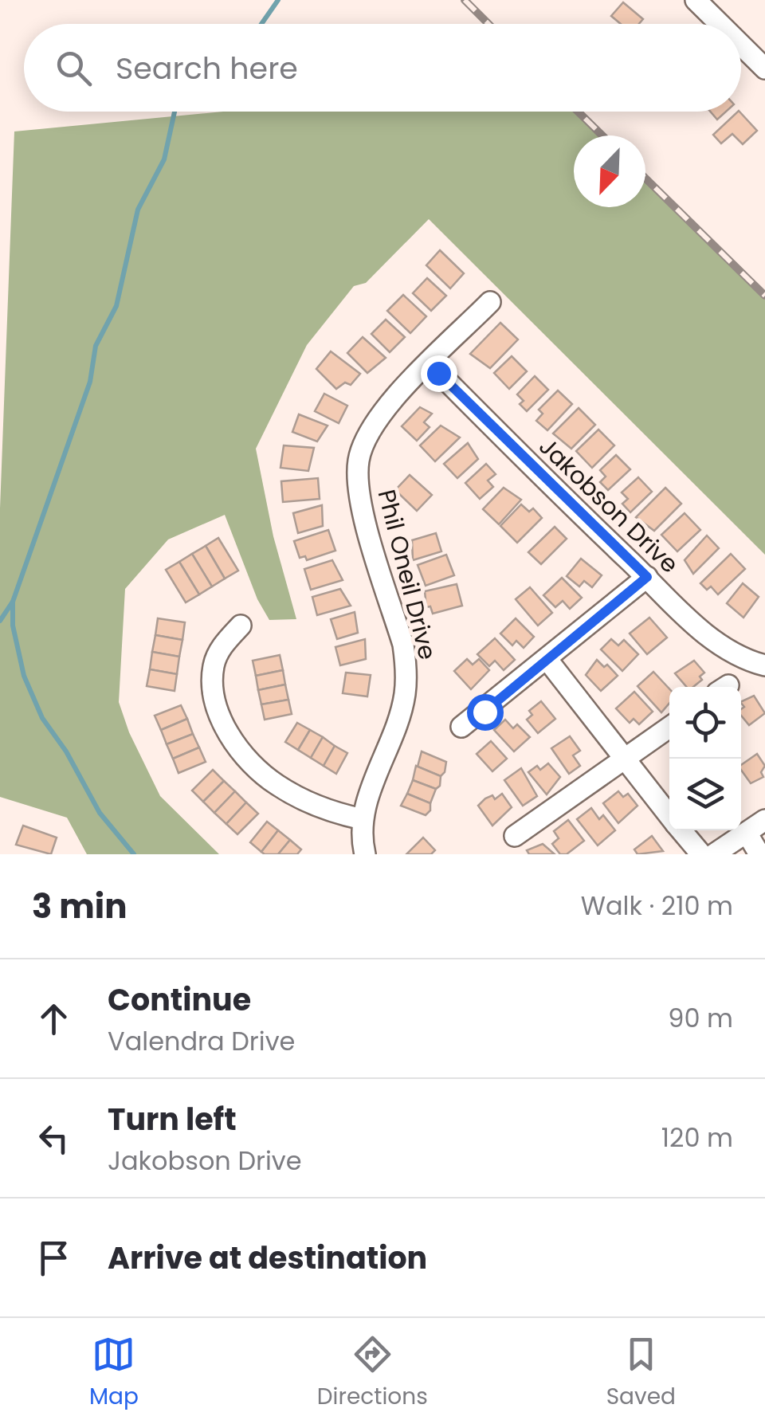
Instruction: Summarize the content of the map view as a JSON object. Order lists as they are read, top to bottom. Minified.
{"streets":{"street":["Jakobson Drive","Phil Oneil Drive"]},"crossings":[["Jakobson Drive","Phil Oneil Drive"]],"north":"bottom left","page":{"search":"Search here","heading":["3 min","Walk · 210 m"],"list":[["Continue","Valendra Drive","90 m"],["Turn left","Jakobson Drive","120 m"],"Arrive at destination"],"nav":["Map","Directions","Saved"]}}
